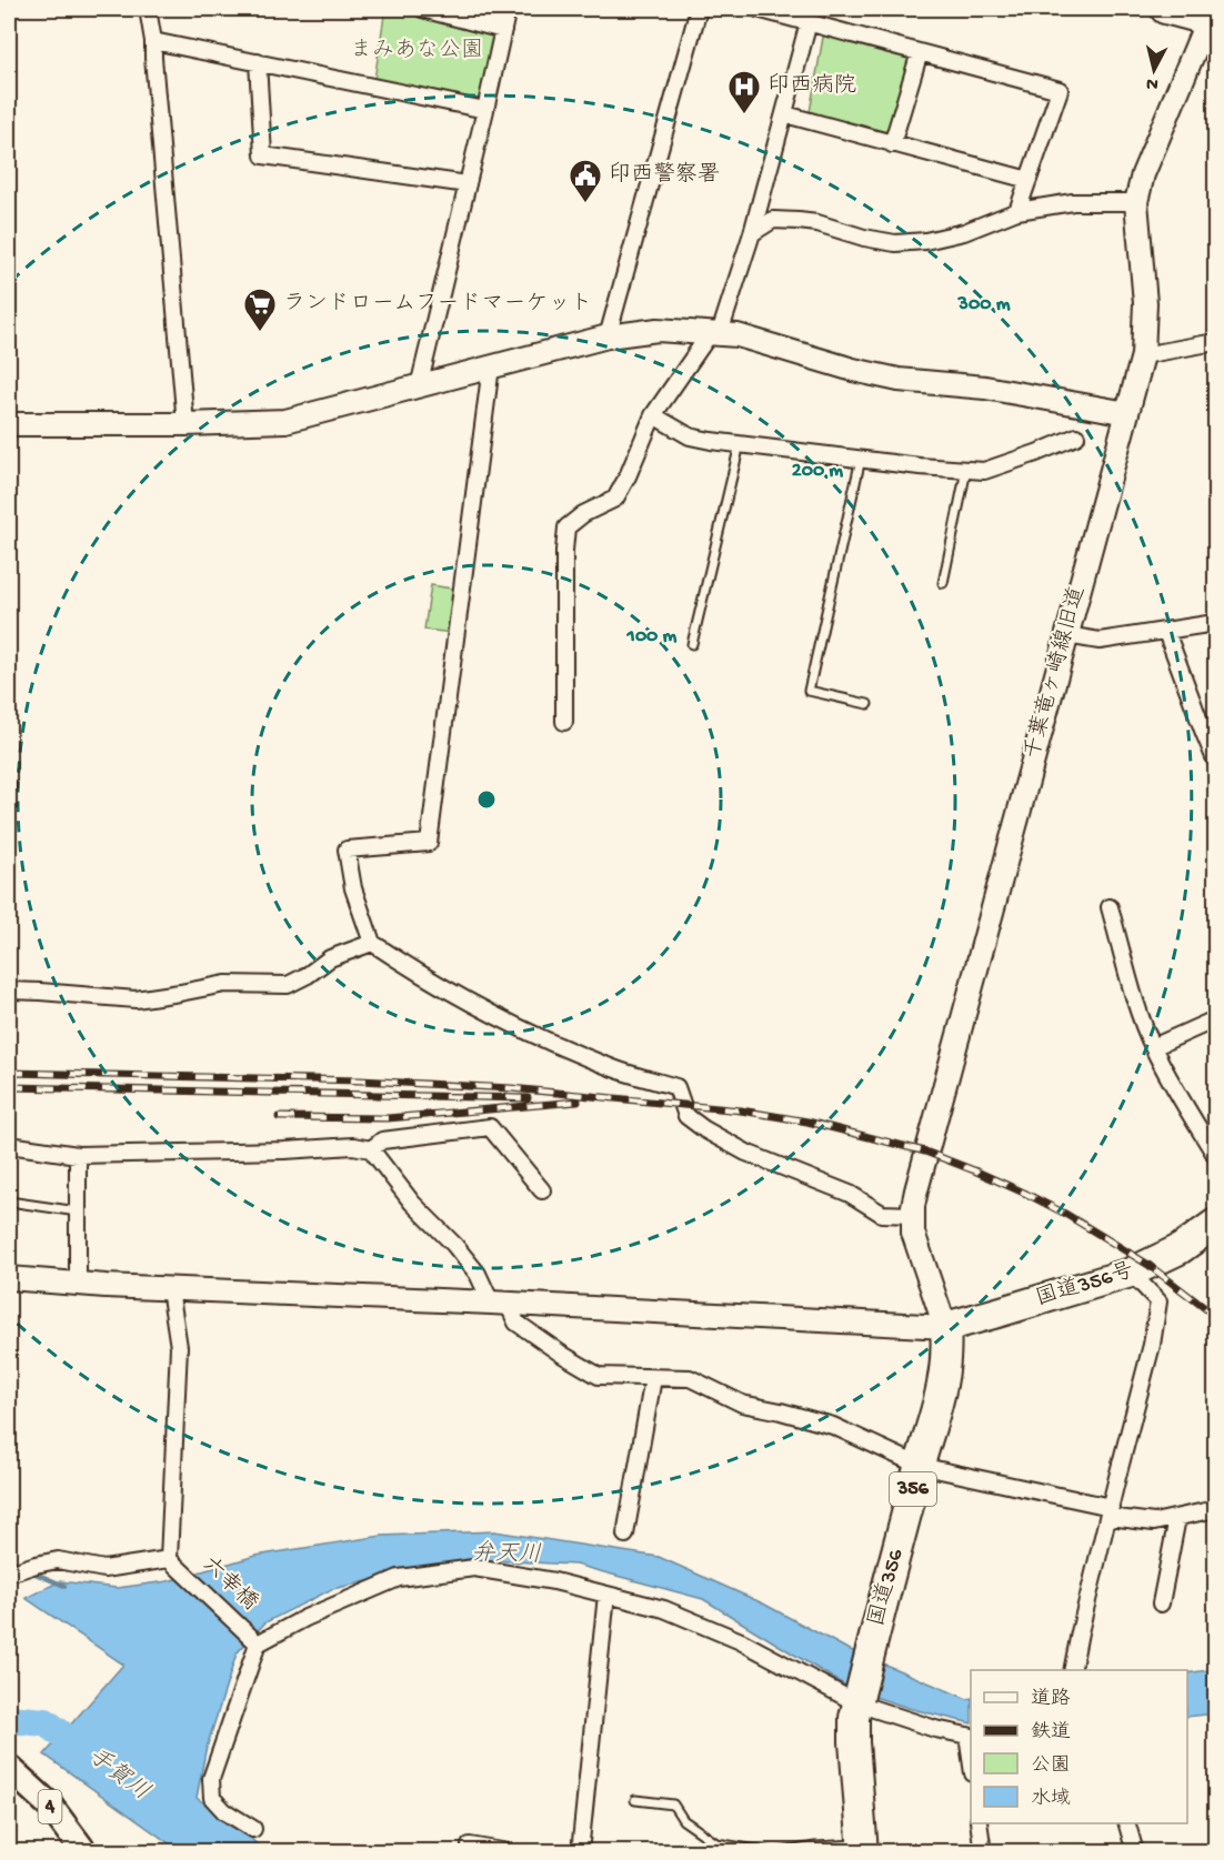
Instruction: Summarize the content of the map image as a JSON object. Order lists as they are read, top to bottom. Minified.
{"streets":{"highway":["国道356号","356","国道356"],"main road":["4"],"street":["千葉竜ヶ崎線旧道","六幸橋"]},"crossings":[["千葉竜ヶ崎線旧道","国道356号"],["千葉竜ヶ崎線旧道","国道356"],["国道356号","国道356"]],"water":["弁天川","手賀川"],"parks":["まみあな公園"],"places":{"hospital":["印西病院"],"public building":["印西警察署"],"supermarket":["ランドロームフードマーケット"]},"legend":["道路","鉄道","公園","水域"],"north":"bottom","rings":["300 m","200 m","100 m"]}
